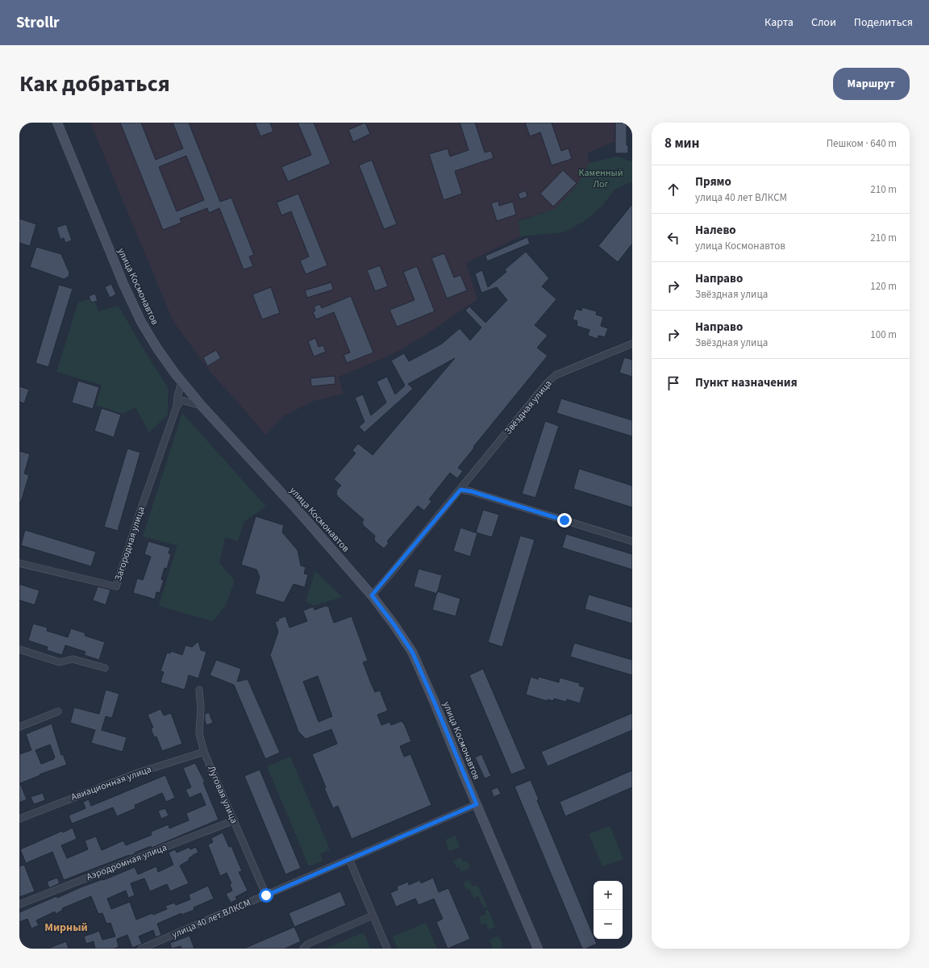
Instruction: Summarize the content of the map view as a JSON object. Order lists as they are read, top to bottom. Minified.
{"streets":{"main road":["улица Космонавтов"],"street":["Звёздная улица","Загородная улица","Авиационная улица","Луговая улица","Аэродромная улица","улица 40 лет ВЛКСМ"]},"crossings":[["улица Космонавтов","Звёздная улица"],["улица Космонавтов","Загородная улица"],["улица Космонавтов","улица 40 лет ВЛКСМ"],["Авиационная улица","Луговая улица"],["Луговая улица","Аэродромная улица"],["Луговая улица","улица 40 лет ВЛКСМ"]],"districts":["Мирный"],"parks":["Каменный Лог"],"page":{"header":"Strollr","nav":["Карта","Слои","Поделиться"],"title":"Как добраться","buttons":"Маршрут","heading":["8 мин","Пешком · 640 m"],"list":[["Прямо","улица 40 лет ВЛКСМ","210 m"],["Налево","улица Космонавтов","210 m"],["Направо","Звёздная улица","120 m"],["Направо","Звёздная улица","100 m"],"Пункт назначения"],"map_buttons":["+","−"]}}
